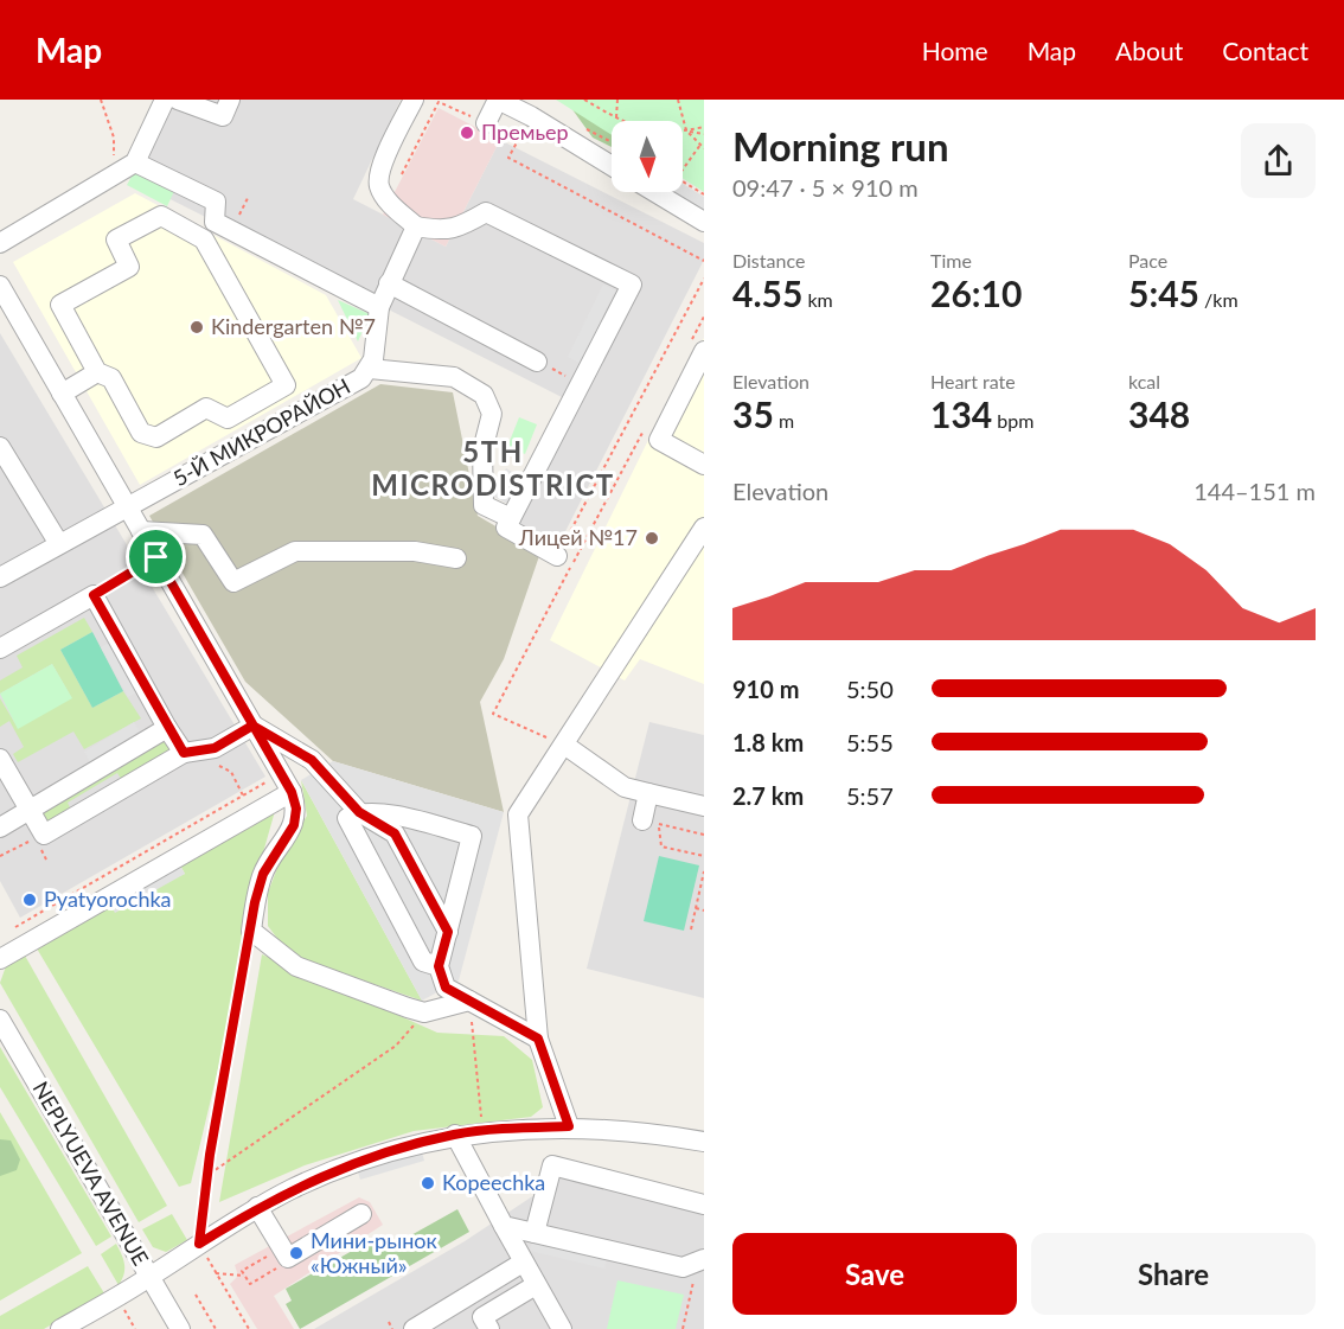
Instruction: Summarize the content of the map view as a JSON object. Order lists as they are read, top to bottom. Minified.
{"streets":{"street":["5-Й МИКРОРАЙОН","NEPLYUEVA AVENUE"]},"districts":["5TH MICRODISTRICT"],"places":["Премьер","Kindergarten №7","Лицей №17","Pyatyorochka","Kopeechka","Мини-рынок «Южный»"],"north":"bottom","page":{"header":"Map","nav":["Home","Map","About","Contact"],"heading":["Morning run","09:47 · 5 × 910 m"],"stats":[["Distance","4.55 km"],["Time","26:10"],["Pace","5:45 /km"],["Elevation","35 m"],["Heart rate","134 bpm"],["kcal","348"]],"chart":["Elevation","144–151 m"],"list":[{"name":"910 m","note":"5:50"},{"name":"1.8 km","note":"5:55"},{"name":"2.7 km","note":"5:57"}],"buttons":["Save","Share"]}}
